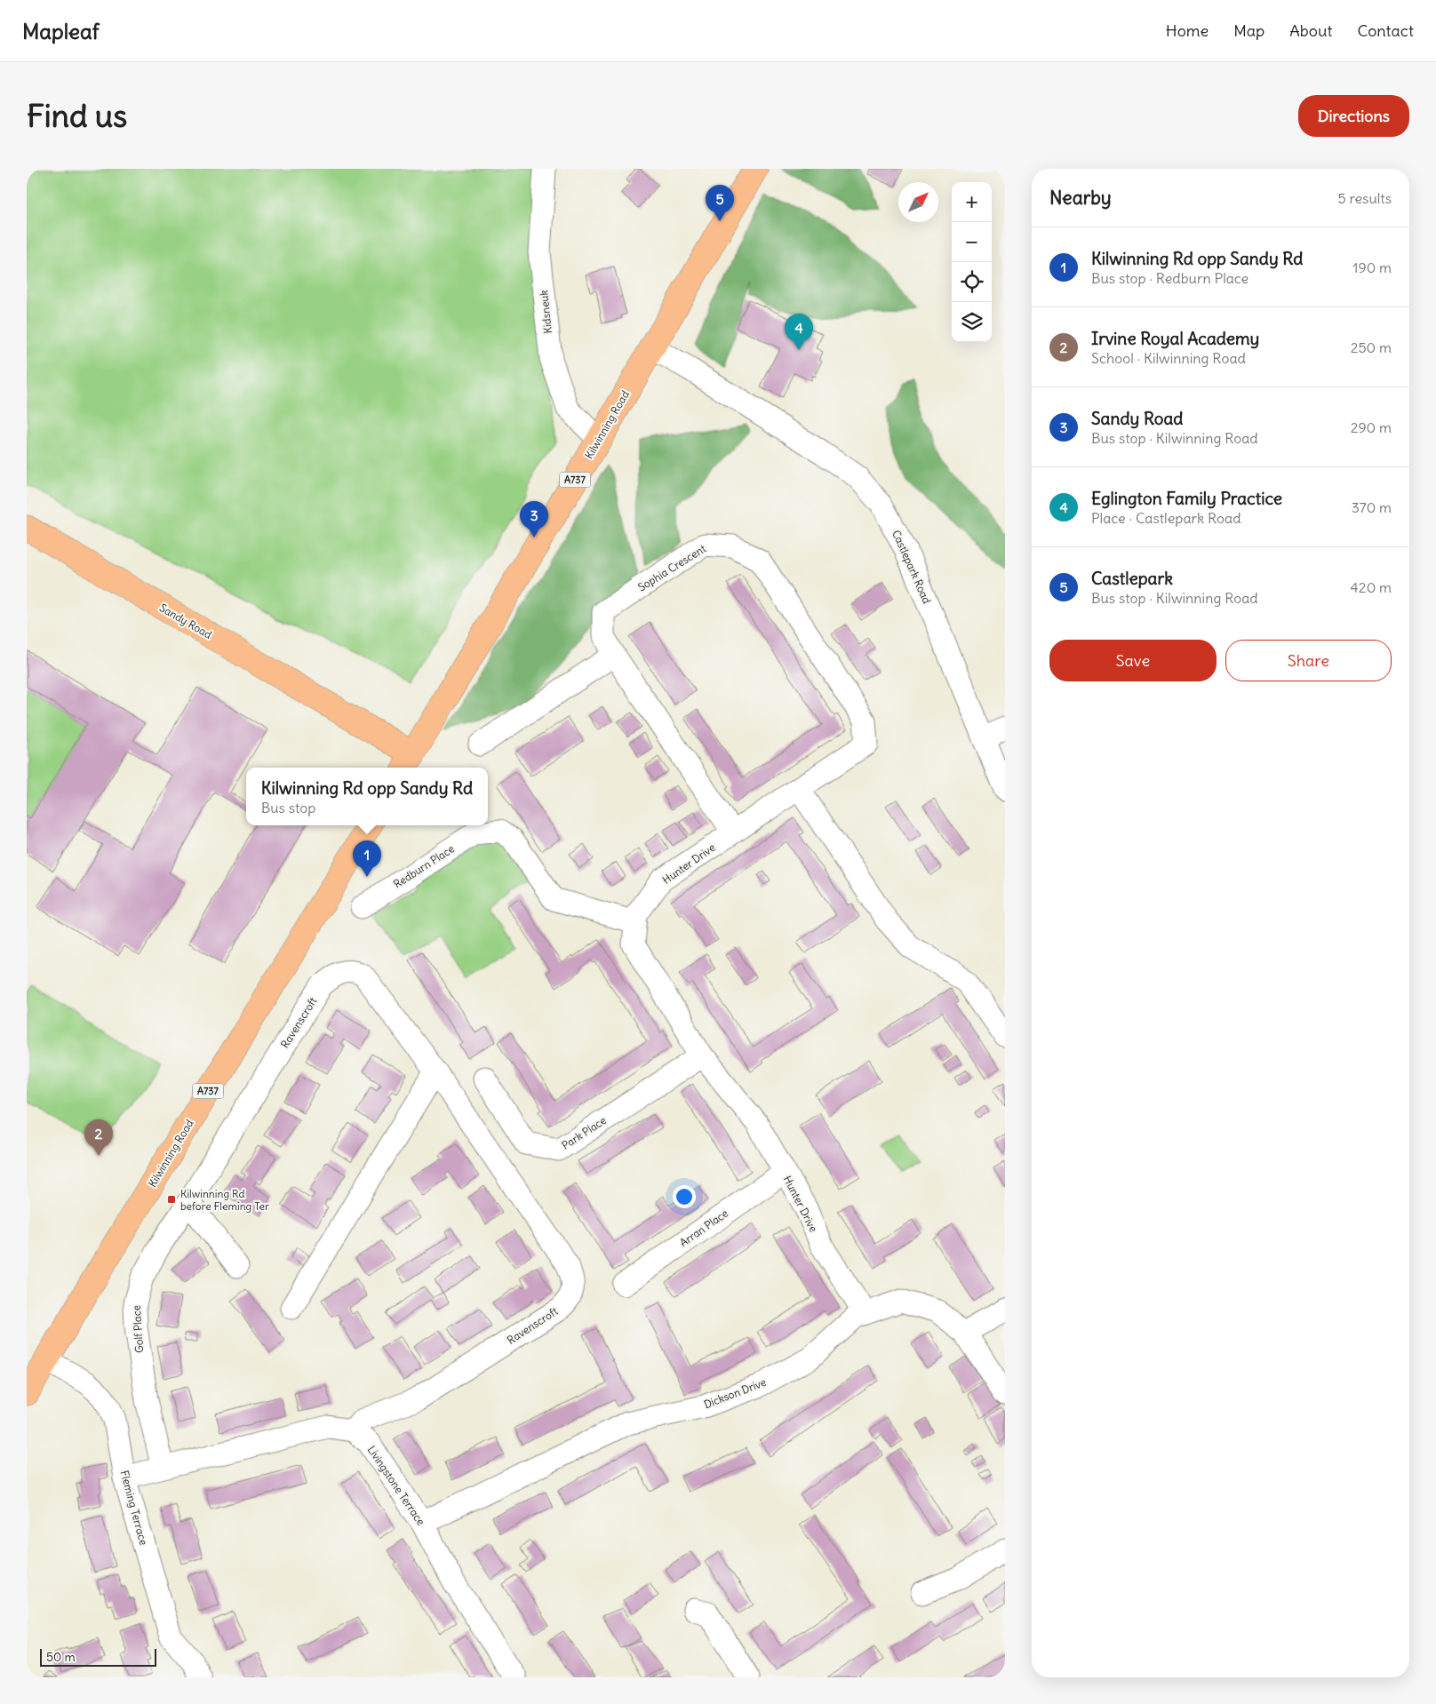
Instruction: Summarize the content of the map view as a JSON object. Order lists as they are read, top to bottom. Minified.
{"streets":{"main road":["Kilwinning Road","A737","Sandy Road"],"street":["Kidsneuk","Castlepark Road","Sophia Crescent","Hunter Drive","Redburn Place","Ravenscroft","Park Place","Arran Place","Golf Place","Dickson Drive","Livingstone Terrace","Fleming Terrace"]},"crossings":[["Kidsneuk","Kilwinning Road"],["Kilwinning Road","Castlepark Road"],["Kilwinning Road","Sandy Road"],["Kilwinning Road","Fleming Terrace"],["Sophia Crescent","Hunter Drive"],["Hunter Drive","Redburn Place"],["Hunter Drive","Park Place"],["Hunter Drive","Arran Place"],["Hunter Drive","Dickson Drive"],["Ravenscroft","Golf Place"],["Ravenscroft","Livingstone Terrace"],["Dickson Drive","Livingstone Terrace"]],"places":{"transit":["Kilwinning Rd before Fleming Ter"]},"scale_bar":"50 m","north":"top right","page":{"header":"Mapleaf","nav":["Home","Map","About","Contact"],"buttons":["Directions",["Save","Share"]],"title":"Find us","heading":["Nearby","5 results"],"map_buttons":["+","−"],"pins":["5","4","3","1","2"],"list":[{"mark":"1","name":"Kilwinning Rd opp Sandy Rd","note":"Bus stop · Redburn Place","value":"190 m"},{"mark":"2","name":"Irvine Royal Academy","note":"School · Kilwinning Road","value":"250 m"},{"mark":"3","name":"Sandy Road","note":"Bus stop · Kilwinning Road","value":"290 m"},{"mark":"4","name":"Eglington Family Practice","note":"Place · Castlepark Road","value":"370 m"},{"mark":"5","name":"Castlepark","note":"Bus stop · Kilwinning Road","value":"420 m"}],"popup":["Kilwinning Rd opp Sandy Rd","Bus stop"],"scale":"50 m"}}
